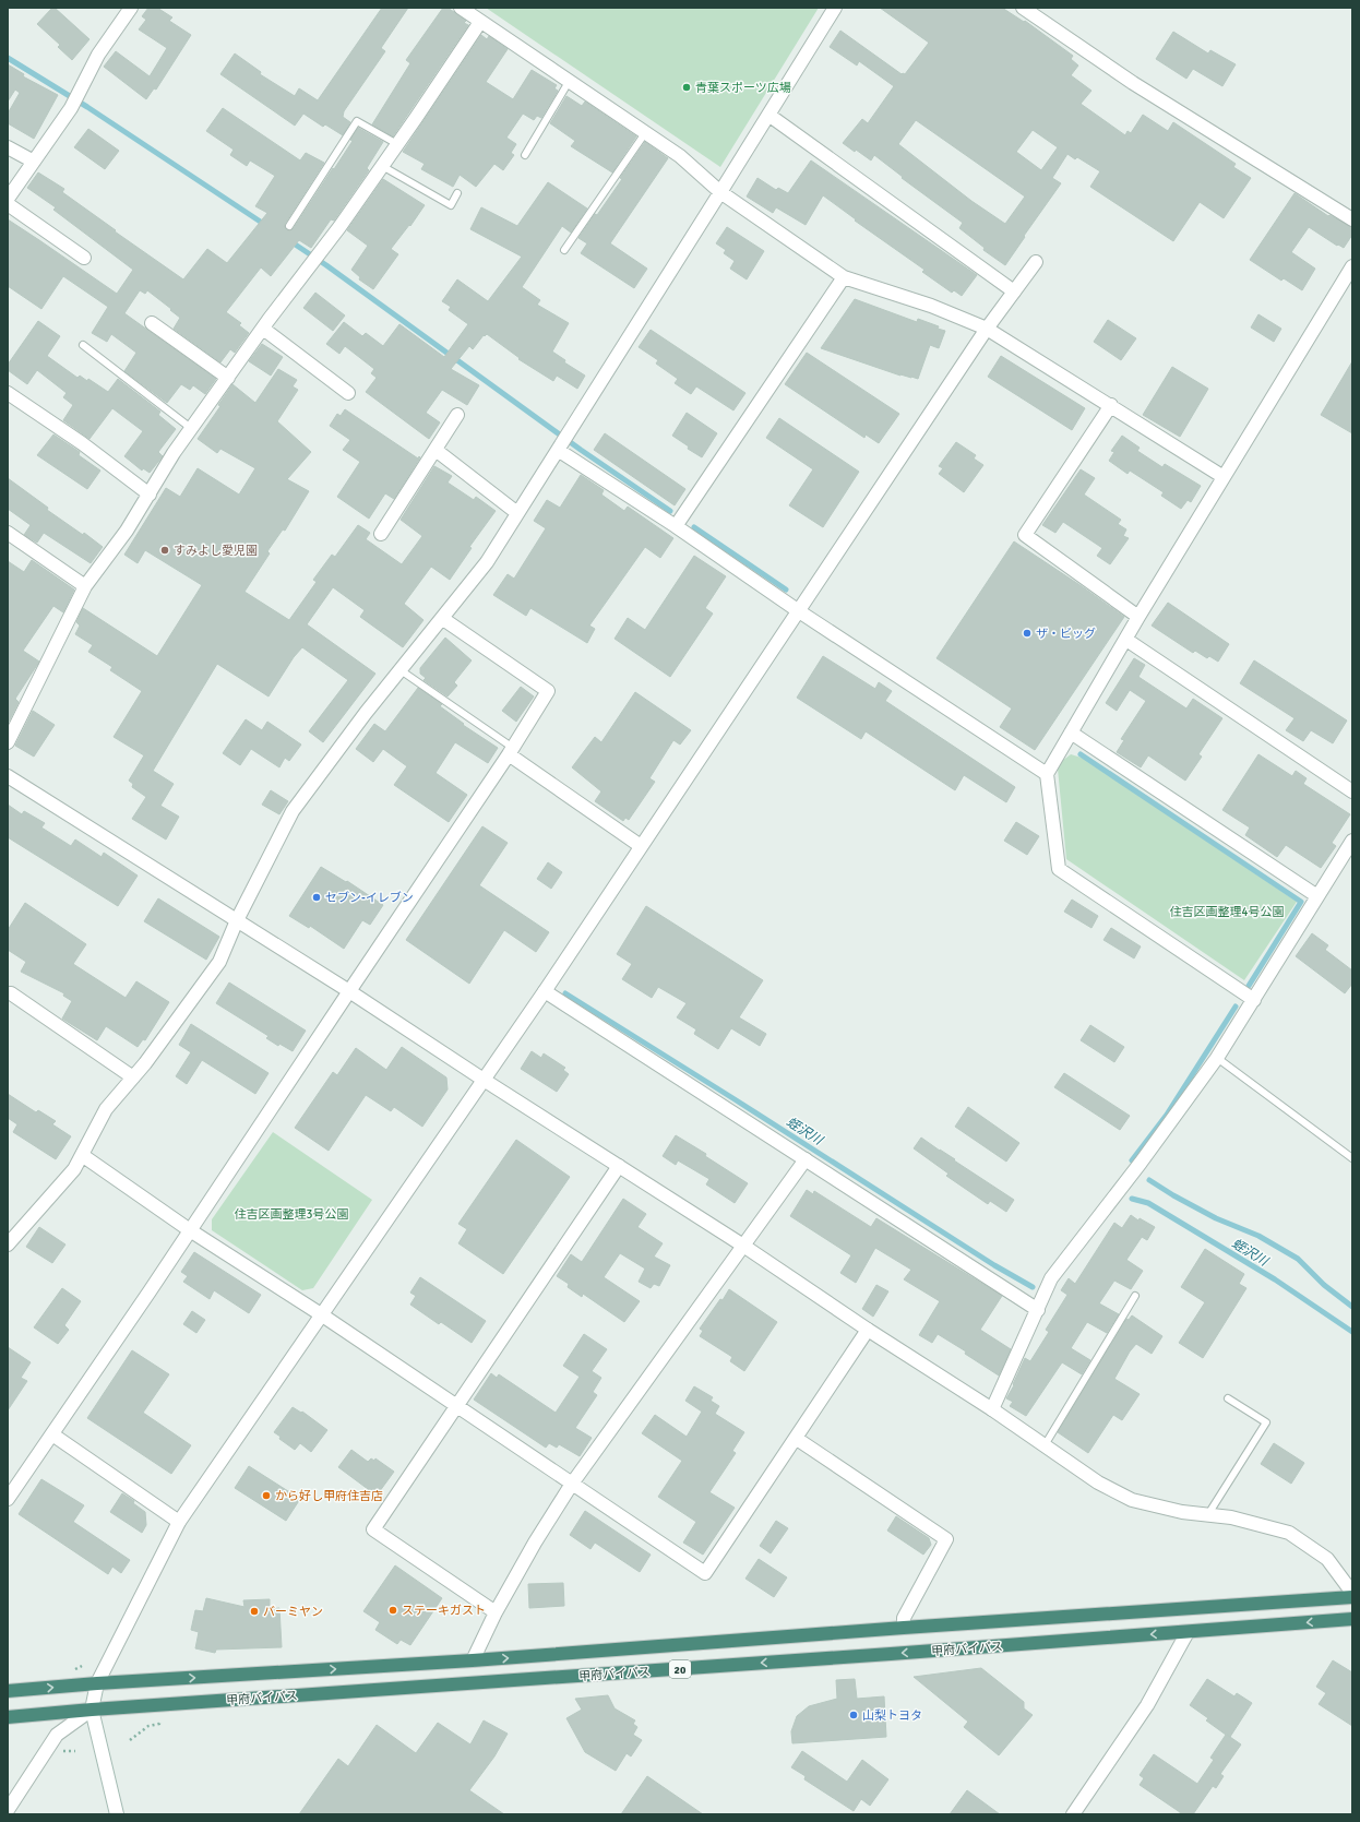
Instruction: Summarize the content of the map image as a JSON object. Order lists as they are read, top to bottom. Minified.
{"streets":{"highway":["甲府バイパス","20"]},"water":["蛭沢川"],"parks":["住吉区画整理4号公園","住吉区画整理3号公園"],"places":["青葉スポーツ広場","すみよし愛児園","ザ・ビッグ","セブン-イレブン","から好し甲府住吉店","ステーキガスト","バーミヤン","山梨トヨタ"]}
